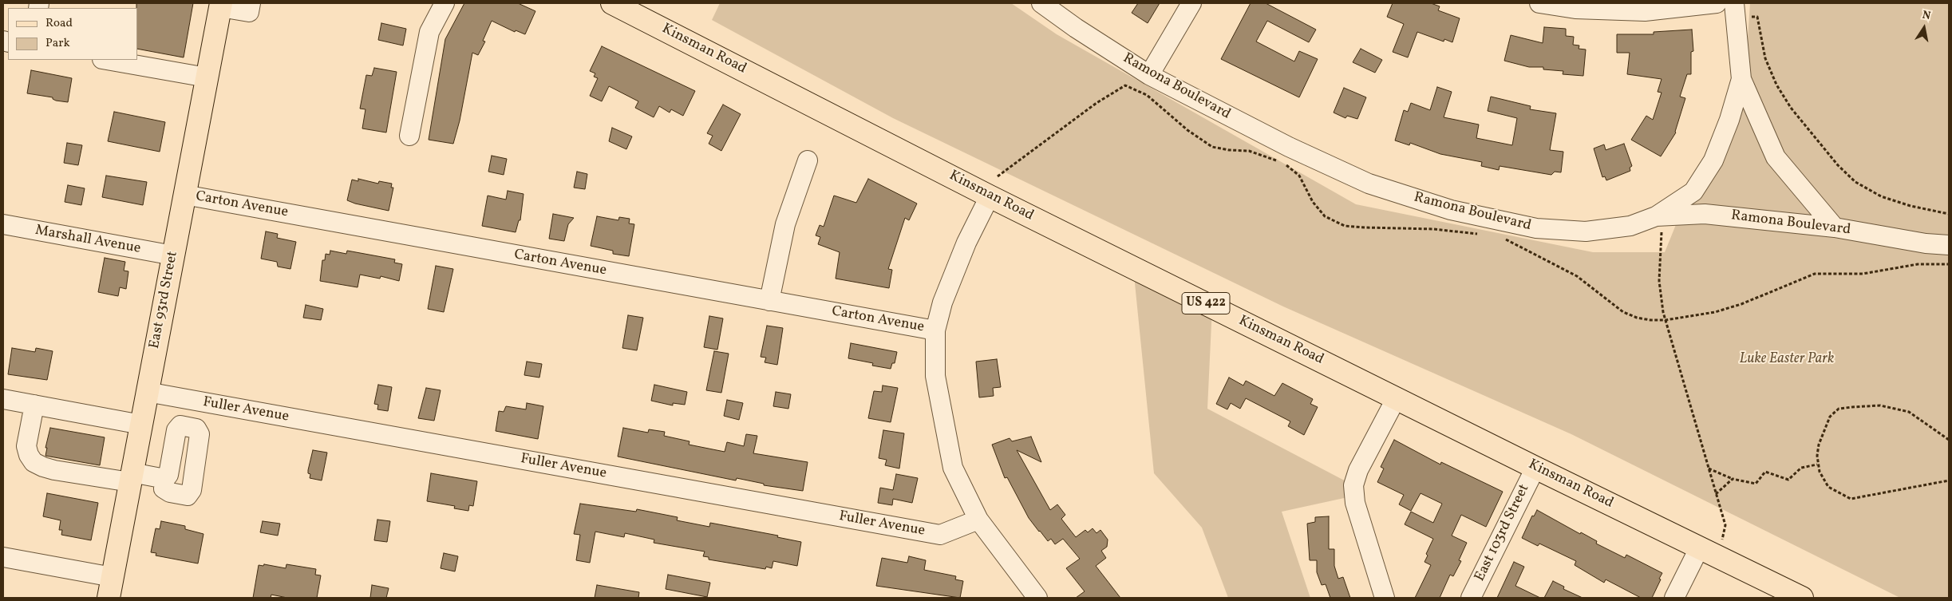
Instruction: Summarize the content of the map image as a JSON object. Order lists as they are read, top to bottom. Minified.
{"streets":{"main road":["Kinsman Road","East 93rd Street","US 422"],"street":["Ramona Boulevard","Carton Avenue","Marshall Avenue","Fuller Avenue","East 103rd Street"]},"crossings":[["Kinsman Road","East 103rd Street"],["Carton Avenue","East 93rd Street"],["Marshall Avenue","East 93rd Street"],["East 93rd Street","Fuller Avenue"]],"parks":["Luke Easter Park"],"legend":["Road","Park"],"north":"top"}
